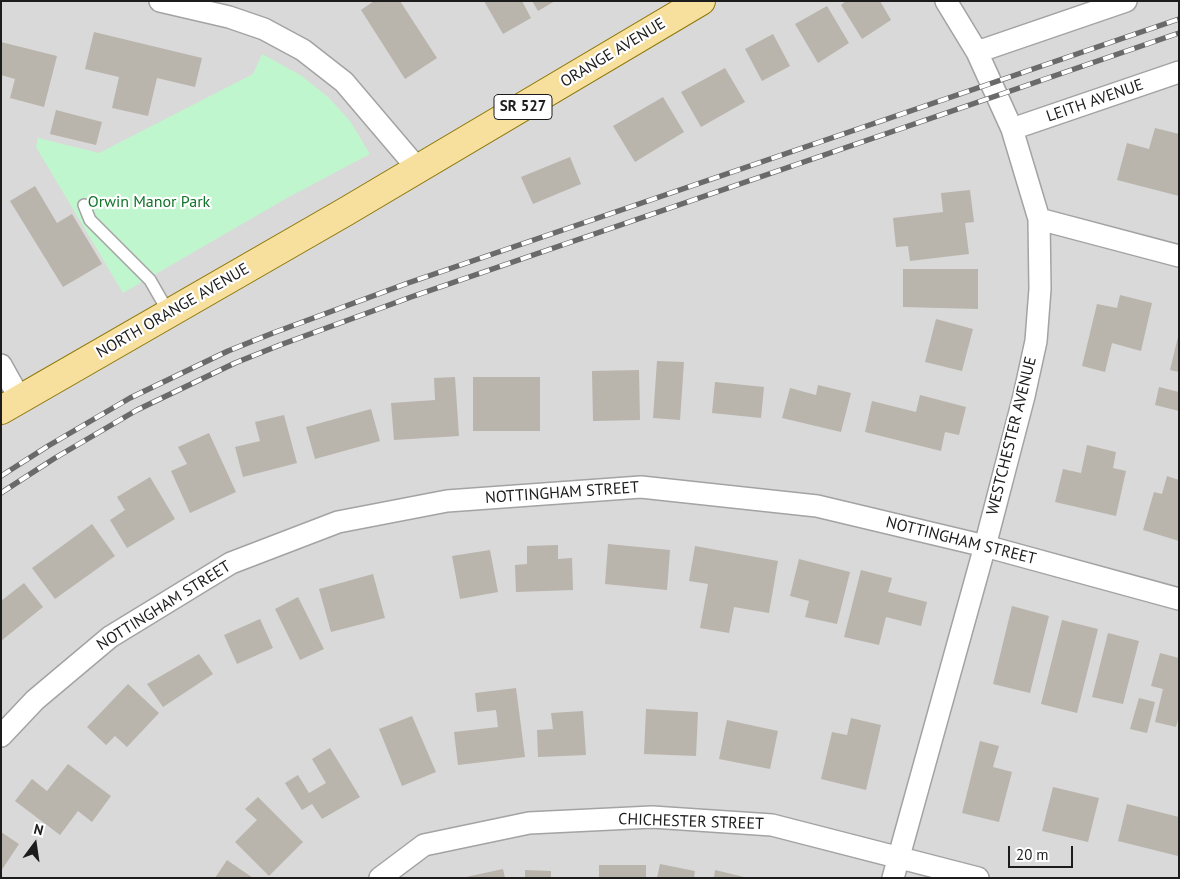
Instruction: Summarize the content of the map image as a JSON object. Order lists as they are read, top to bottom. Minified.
{"streets":{"main road":["ORANGE AVENUE","SR 527","NORTH ORANGE AVENUE"],"street":["LEITH AVENUE","WESTCHESTER AVENUE","NOTTINGHAM STREET","CHICHESTER STREET"]},"crossings":[["ORANGE AVENUE","NORTH ORANGE AVENUE"],["LEITH AVENUE","WESTCHESTER AVENUE"],["WESTCHESTER AVENUE","NOTTINGHAM STREET"],["WESTCHESTER AVENUE","CHICHESTER STREET"]],"parks":["Orwin Manor Park"],"scale_bar":"20 m","north":"top"}
